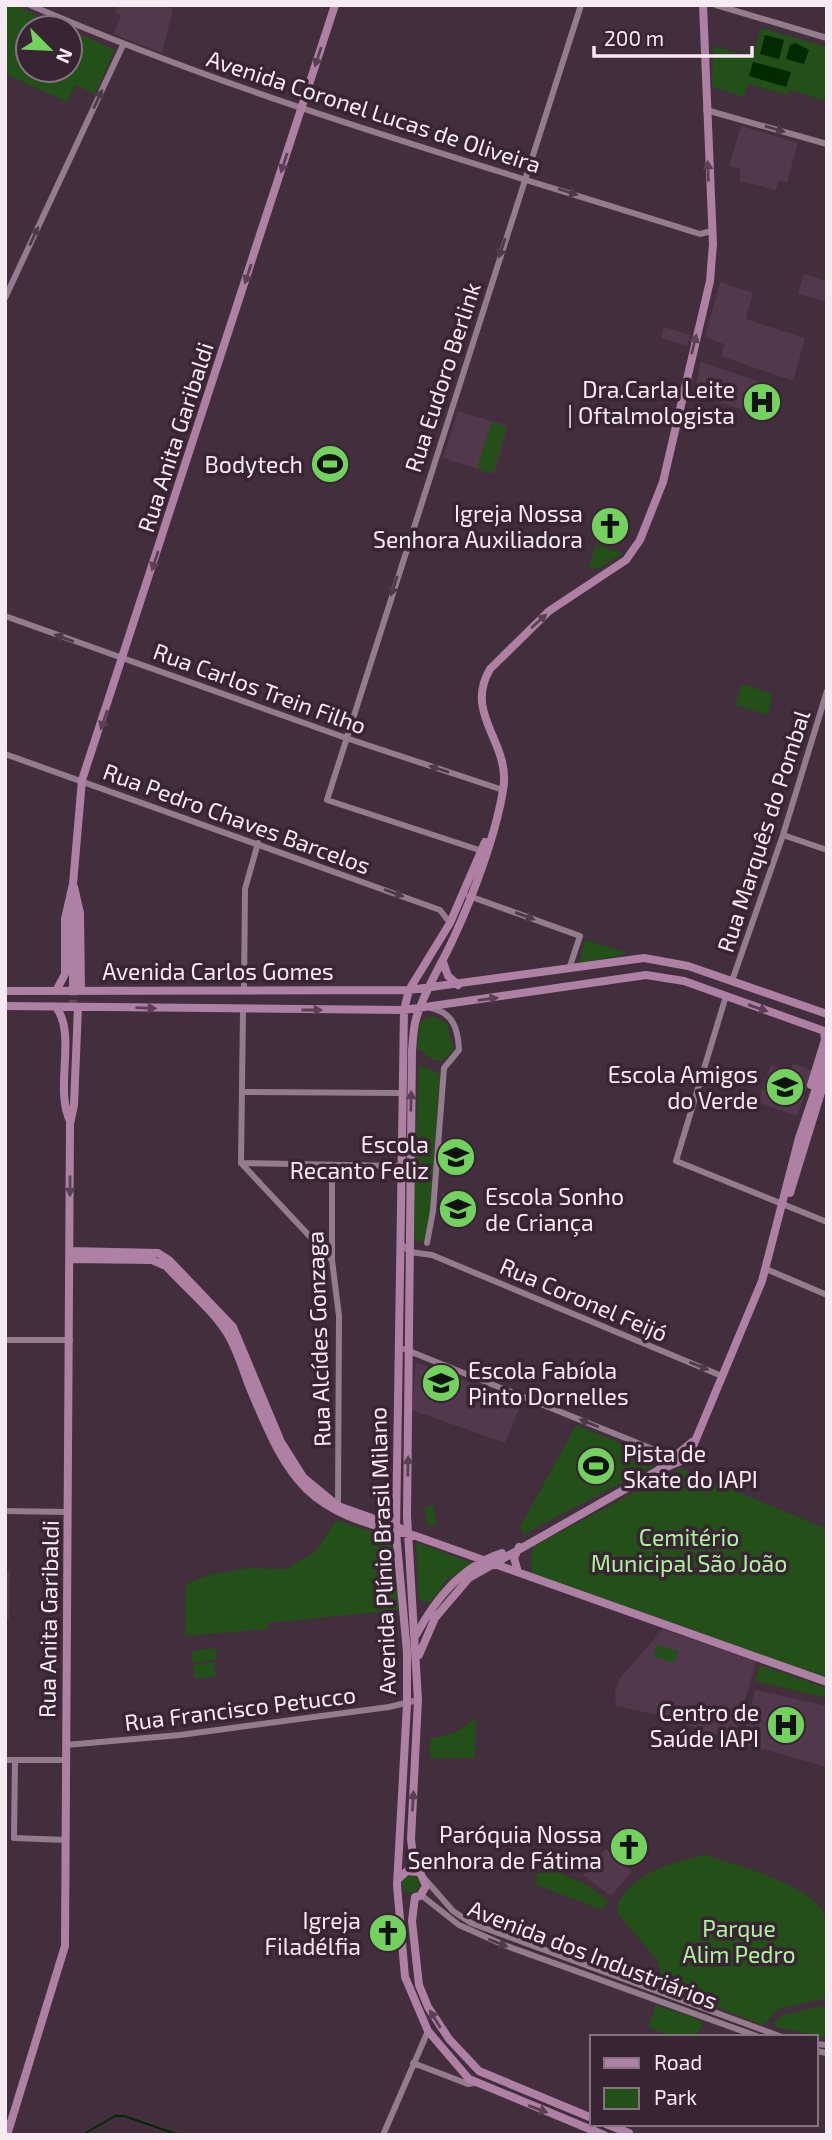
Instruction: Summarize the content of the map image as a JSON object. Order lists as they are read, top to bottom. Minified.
{"streets":{"main road":["Rua Anita Garibaldi","Avenida Carlos Gomes","Avenida Plínio Brasil Milano","Avenida dos Industriários"],"street":["Avenida Coronel Lucas de Oliveira","Rua Eudoro Berlink","Rua Carlos Trein Filho","Rua Pedro Chaves Barcelos","Rua Marquês do Pombal","Rua Coronel Feijó","Rua Alcídes Gonzaga","Rua Francisco Petucco"]},"crossings":[["Avenida Coronel Lucas de Oliveira","Rua Eudoro Berlink"],["Avenida Coronel Lucas de Oliveira","Rua Anita Garibaldi"],["Avenida Coronel Lucas de Oliveira","Avenida Plínio Brasil Milano"],["Rua Eudoro Berlink","Rua Carlos Trein Filho"],["Rua Eudoro Berlink","Avenida Plínio Brasil Milano"],["Rua Anita Garibaldi","Rua Carlos Trein Filho"],["Rua Anita Garibaldi","Rua Pedro Chaves Barcelos"],["Rua Anita Garibaldi","Avenida Carlos Gomes"],["Rua Anita Garibaldi","Rua Francisco Petucco"],["Rua Carlos Trein Filho","Avenida Plínio Brasil Milano"],["Rua Pedro Chaves Barcelos","Avenida Plínio Brasil Milano"],["Rua Marquês do Pombal","Avenida Carlos Gomes"],["Avenida Carlos Gomes","Avenida Plínio Brasil Milano"],["Rua Coronel Feijó","Avenida Plínio Brasil Milano"],["Avenida Plínio Brasil Milano","Rua Francisco Petucco"],["Avenida Plínio Brasil Milano","Avenida dos Industriários"]],"one_way":["Rua Eudoro Berlink","Rua Anita Garibaldi","Rua Carlos Trein Filho","Rua Pedro Chaves Barcelos","Rua Coronel Feijó"],"parks":["Cemitério Municipal São João","Parque Alim Pedro"],"places":{"hospital":["Dra.Carla Leite | Oftalmologista","Centro de Saúde IAPI"],"sports":["Bodytech","Pista de Skate do IAPI"],"church":["Igreja Nossa Senhora Auxiliadora","Paróquia Nossa Senhora de Fátima","Igreja Filadélfia"],"school or university":["Escola Amigos do Verde","Escola Recanto Feliz","Escola Sonho de Criança","Escola Fabíola Pinto Dornelles"]},"legend":["Road","Park"],"scale_bar":"200 m","north":"bottom right"}
